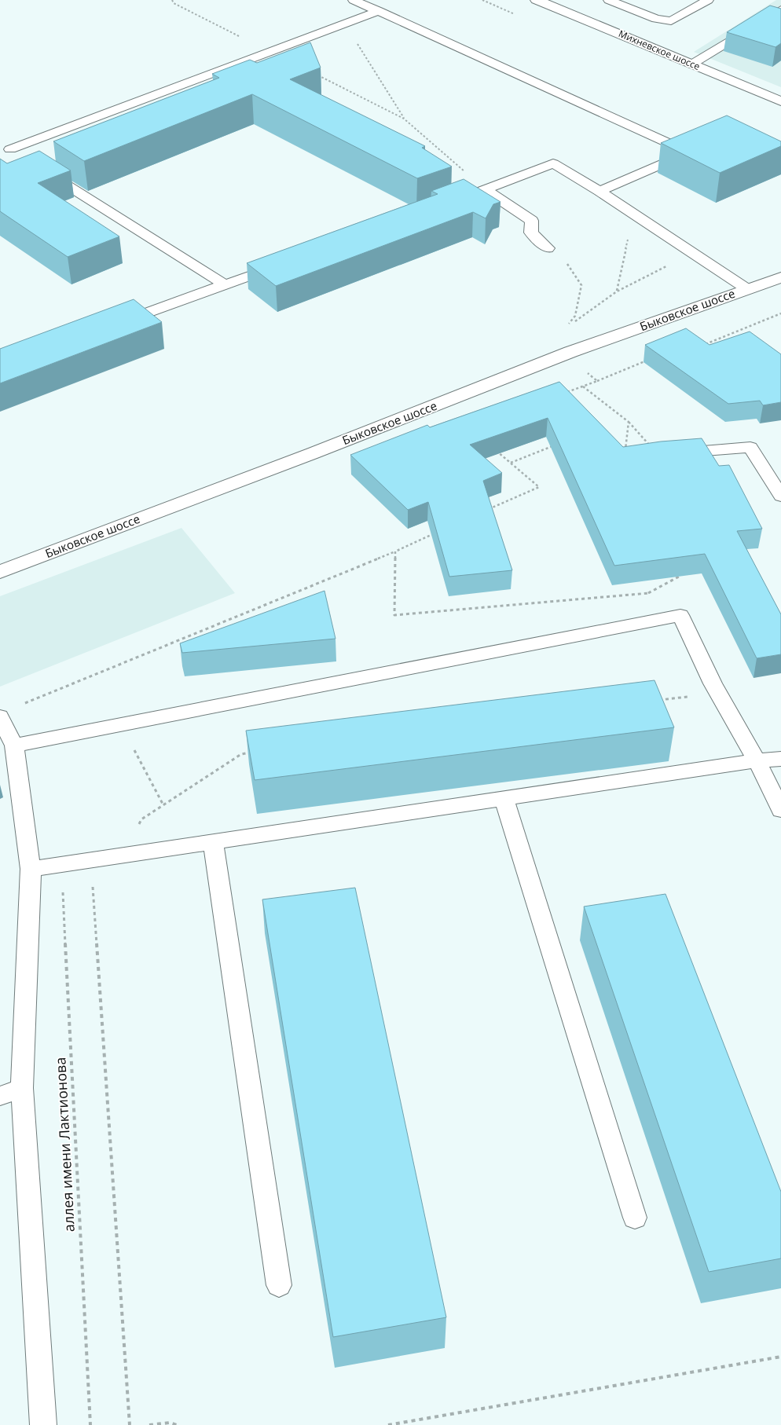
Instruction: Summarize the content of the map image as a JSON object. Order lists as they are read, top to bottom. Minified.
{"streets":{"main road":["Михневское шоссе","Быковское шоссе"],"path":["аллея имени Лактионова"]}}
